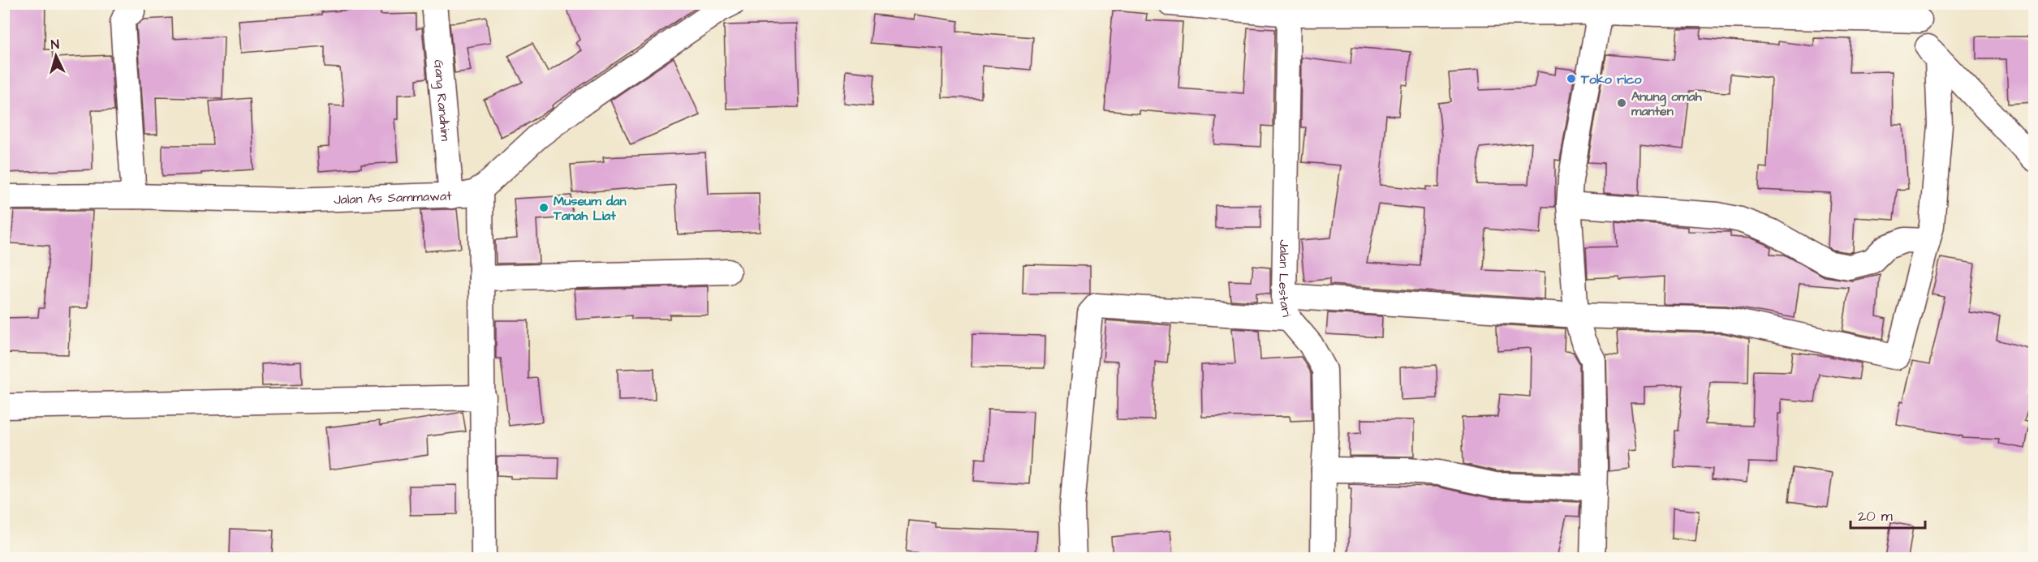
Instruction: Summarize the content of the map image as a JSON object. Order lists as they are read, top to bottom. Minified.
{"streets":{"street":["Gang Randhim","Jalan As Sammawat","Jalan Lestari"]},"crossings":[["Gang Randhim","Jalan As Sammawat"]],"places":["Toko rico","Anung omah manten","Museum dan Tanah Liat"],"scale_bar":"20 m","north":"top"}
